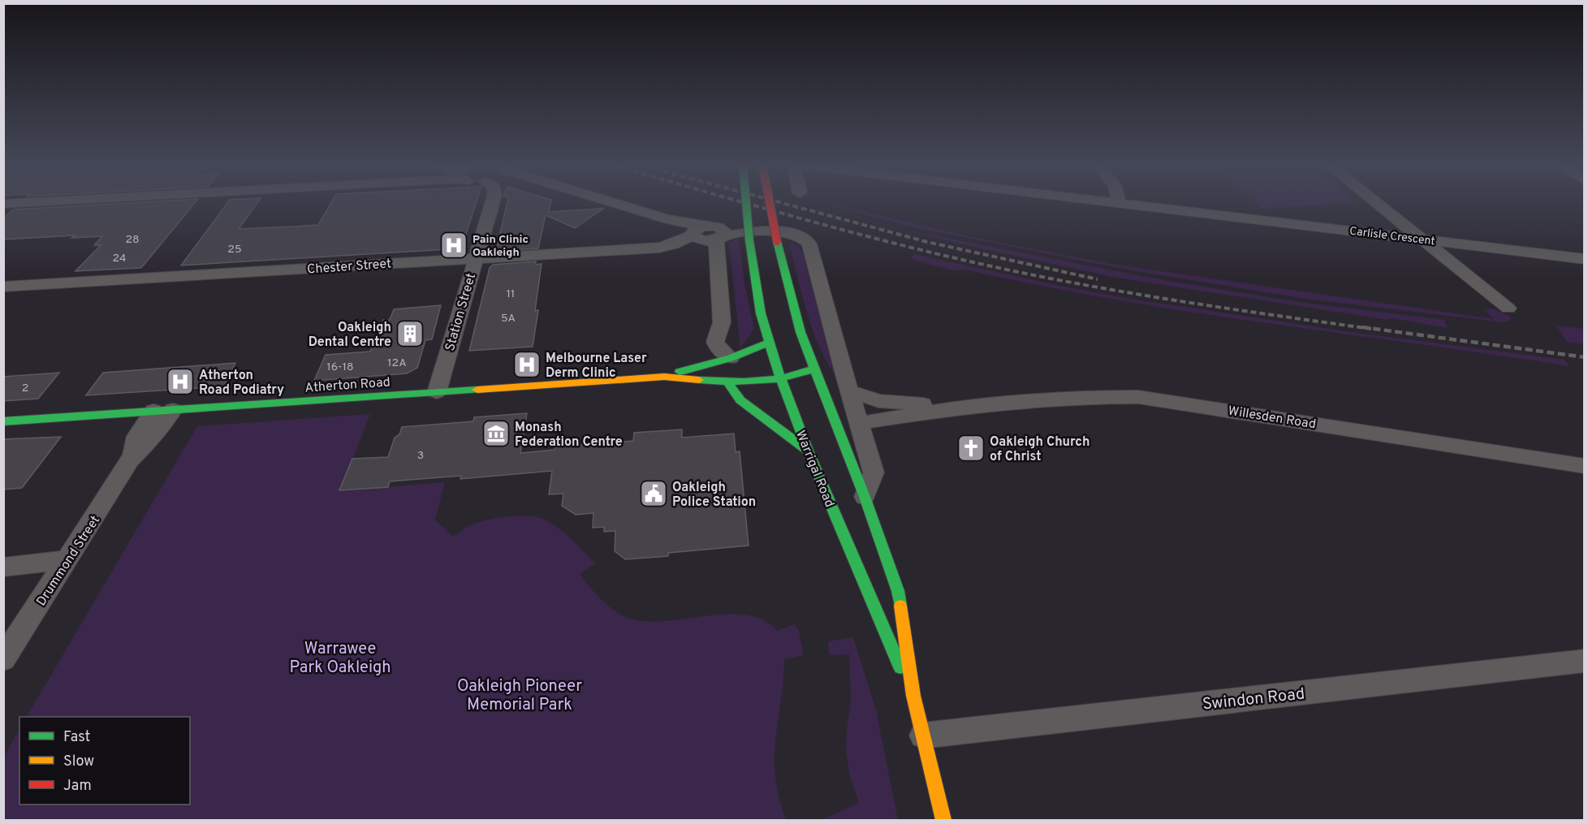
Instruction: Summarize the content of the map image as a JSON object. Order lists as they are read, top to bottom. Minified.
{"streets":{"main road":["Atherton Road","Warrigal Road"],"street":["Carlisle Crescent","Chester Street","Station Street","Willesden Road","Drummond Street","Swindon Road"]},"crossings":[["Chester Street","Station Street"],["Station Street","Atherton Road"],["Atherton Road","Warrigal Road"],["Atherton Road","Drummond Street"],["Warrigal Road","Swindon Road"]],"parks":["Warrawee Park Oakleigh","Oakleigh Pioneer Memorial Park"],"places":{"hospital":["Pain Clinic Oakleigh","Melbourne Laser Derm Clinic","Atherton Road Podiatry"],"building":["Oakleigh Dental Centre"],"museum":["Monash Federation Centre"],"church":["Oakleigh Church of Christ"],"public building":["Oakleigh Police Station"]},"house_numbers":["28","25","24","11","5A","12A","16-18","2","3"],"legend":["Fast","Slow","Jam"]}
